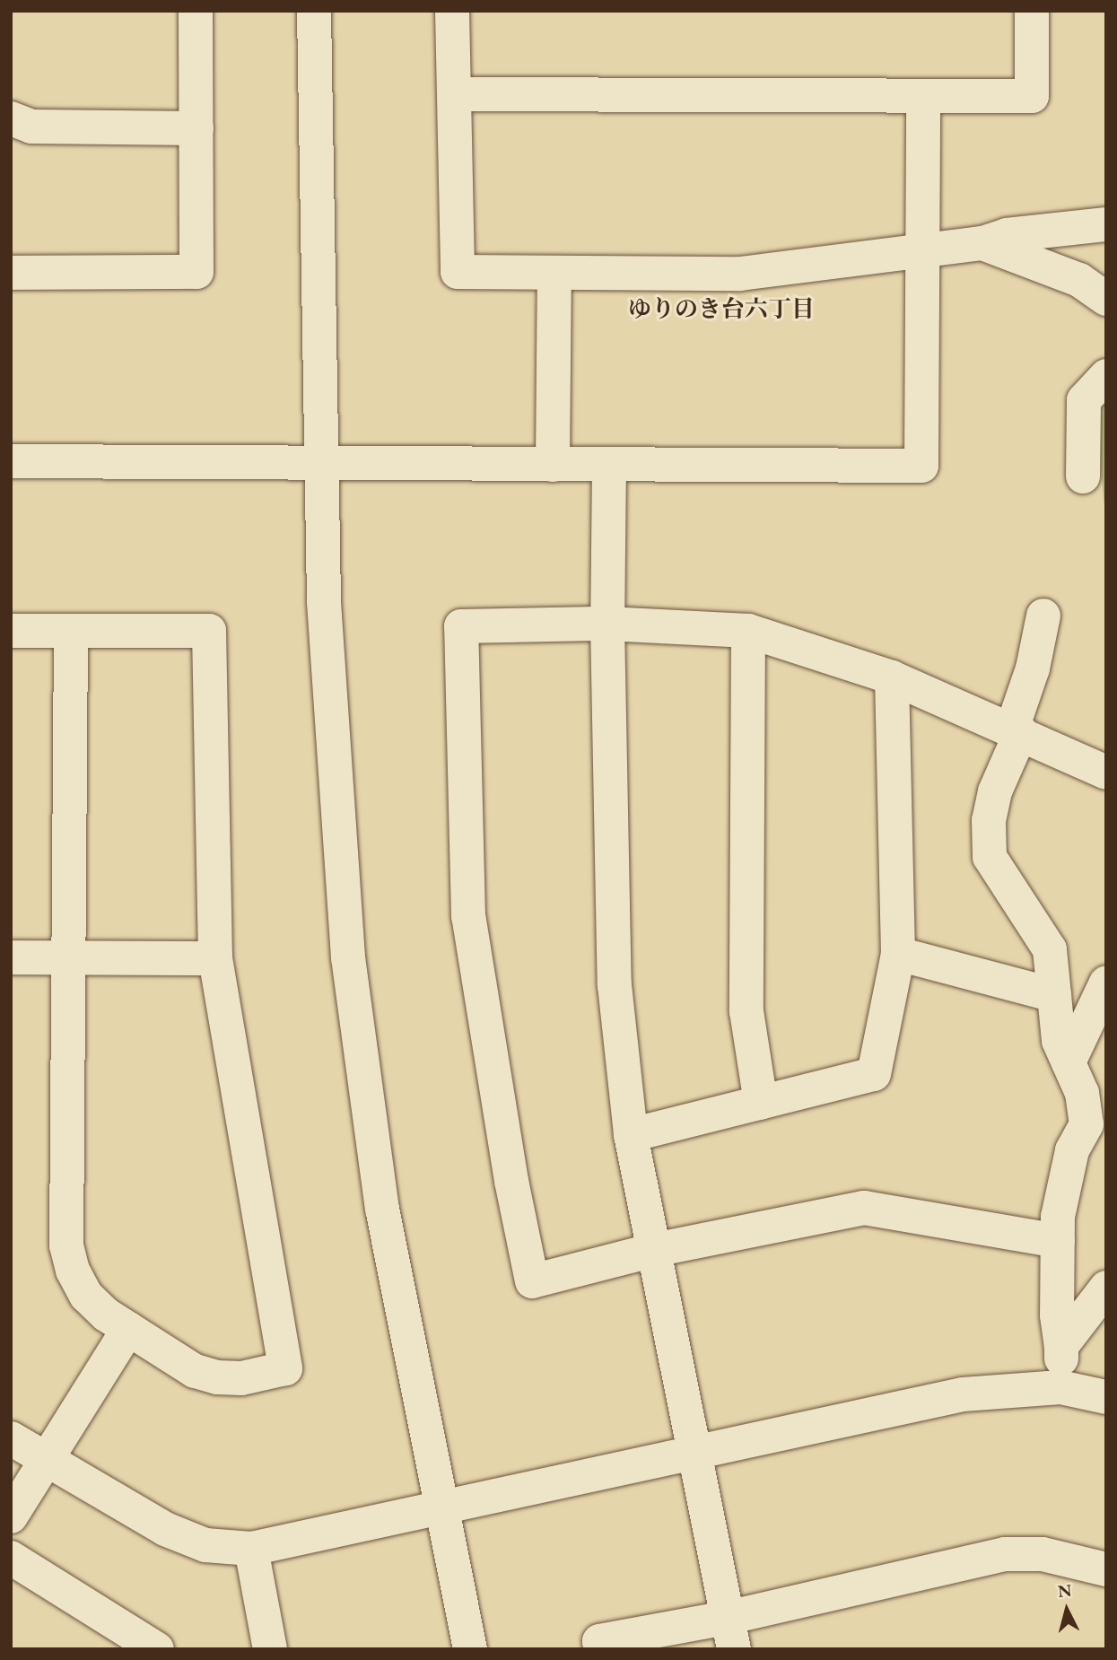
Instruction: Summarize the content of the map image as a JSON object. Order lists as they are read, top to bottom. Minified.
{"districts":["ゆりのき台六丁目"],"north":"top"}
